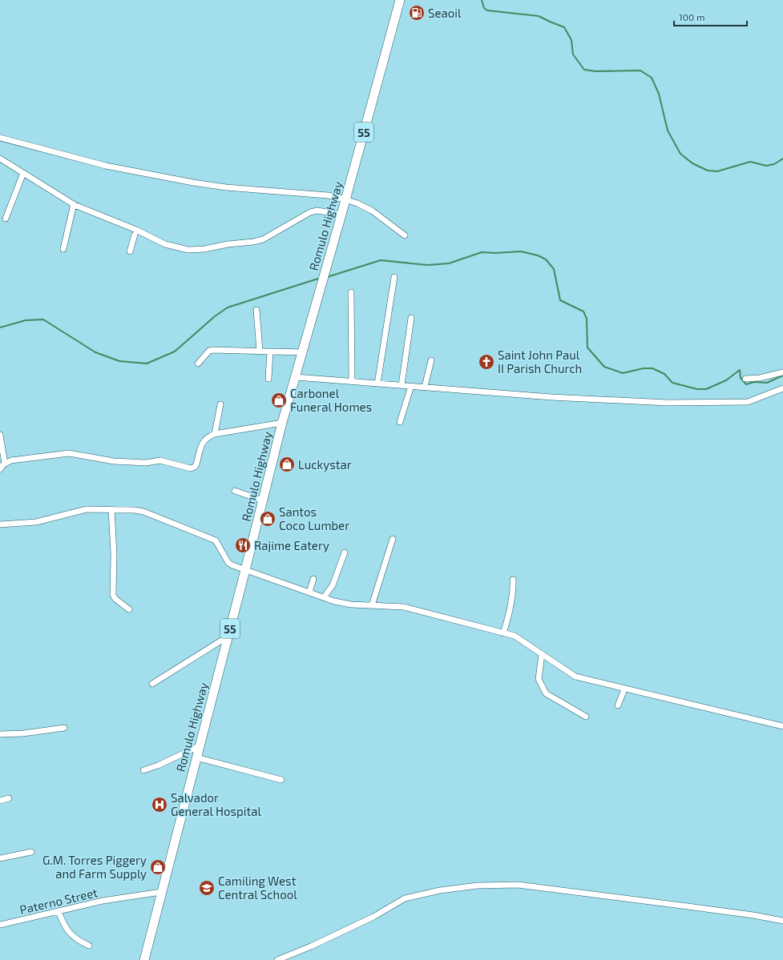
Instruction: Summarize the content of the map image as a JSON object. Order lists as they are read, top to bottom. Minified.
{"streets":{"highway":["55","Romulo Highway"],"street":["Paterno Street"]},"crossings":[["Romulo Highway","Paterno Street"]],"places":{"fuel station":["Seaoil"],"church":["Saint John Paul II Parish Church"],"shop":["Carbonel Funeral Homes","Luckystar","Santos Coco Lumber","G.M. Torres Piggery and Farm Supply"],"restaurant":["Rajime Eatery"],"hospital":["Salvador General Hospital"],"school or university":["Camiling West Central School"]},"scale_bar":"100 m"}
